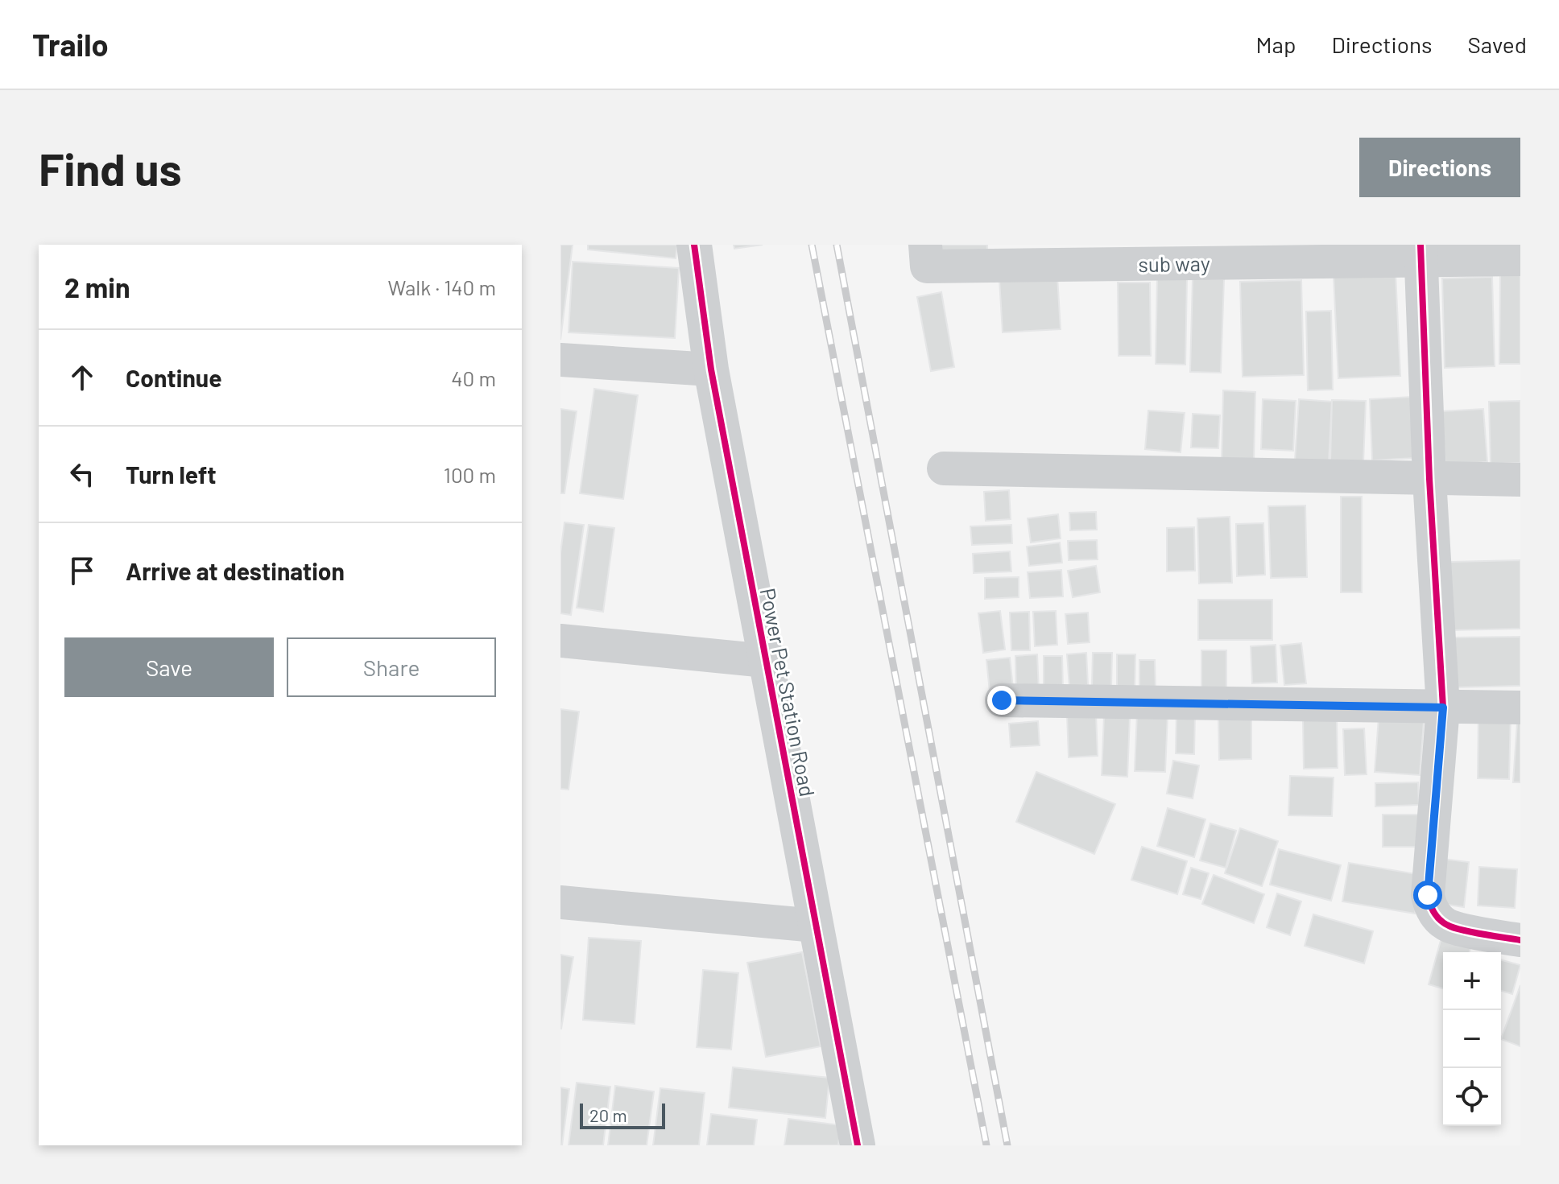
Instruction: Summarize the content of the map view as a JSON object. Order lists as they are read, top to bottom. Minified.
{"streets":{"street":["sub way","Power Pet Station Road"]},"scale_bar":"20 m","page":{"header":"Trailo","nav":["Map","Directions","Saved"],"buttons":["Directions",["Save","Share"]],"title":"Find us","heading":["2 min","Walk · 140 m"],"list":[["Continue","40 m"],["Turn left","100 m"],"Arrive at destination"],"map_buttons":["+","−"],"scale":"20 m"}}
